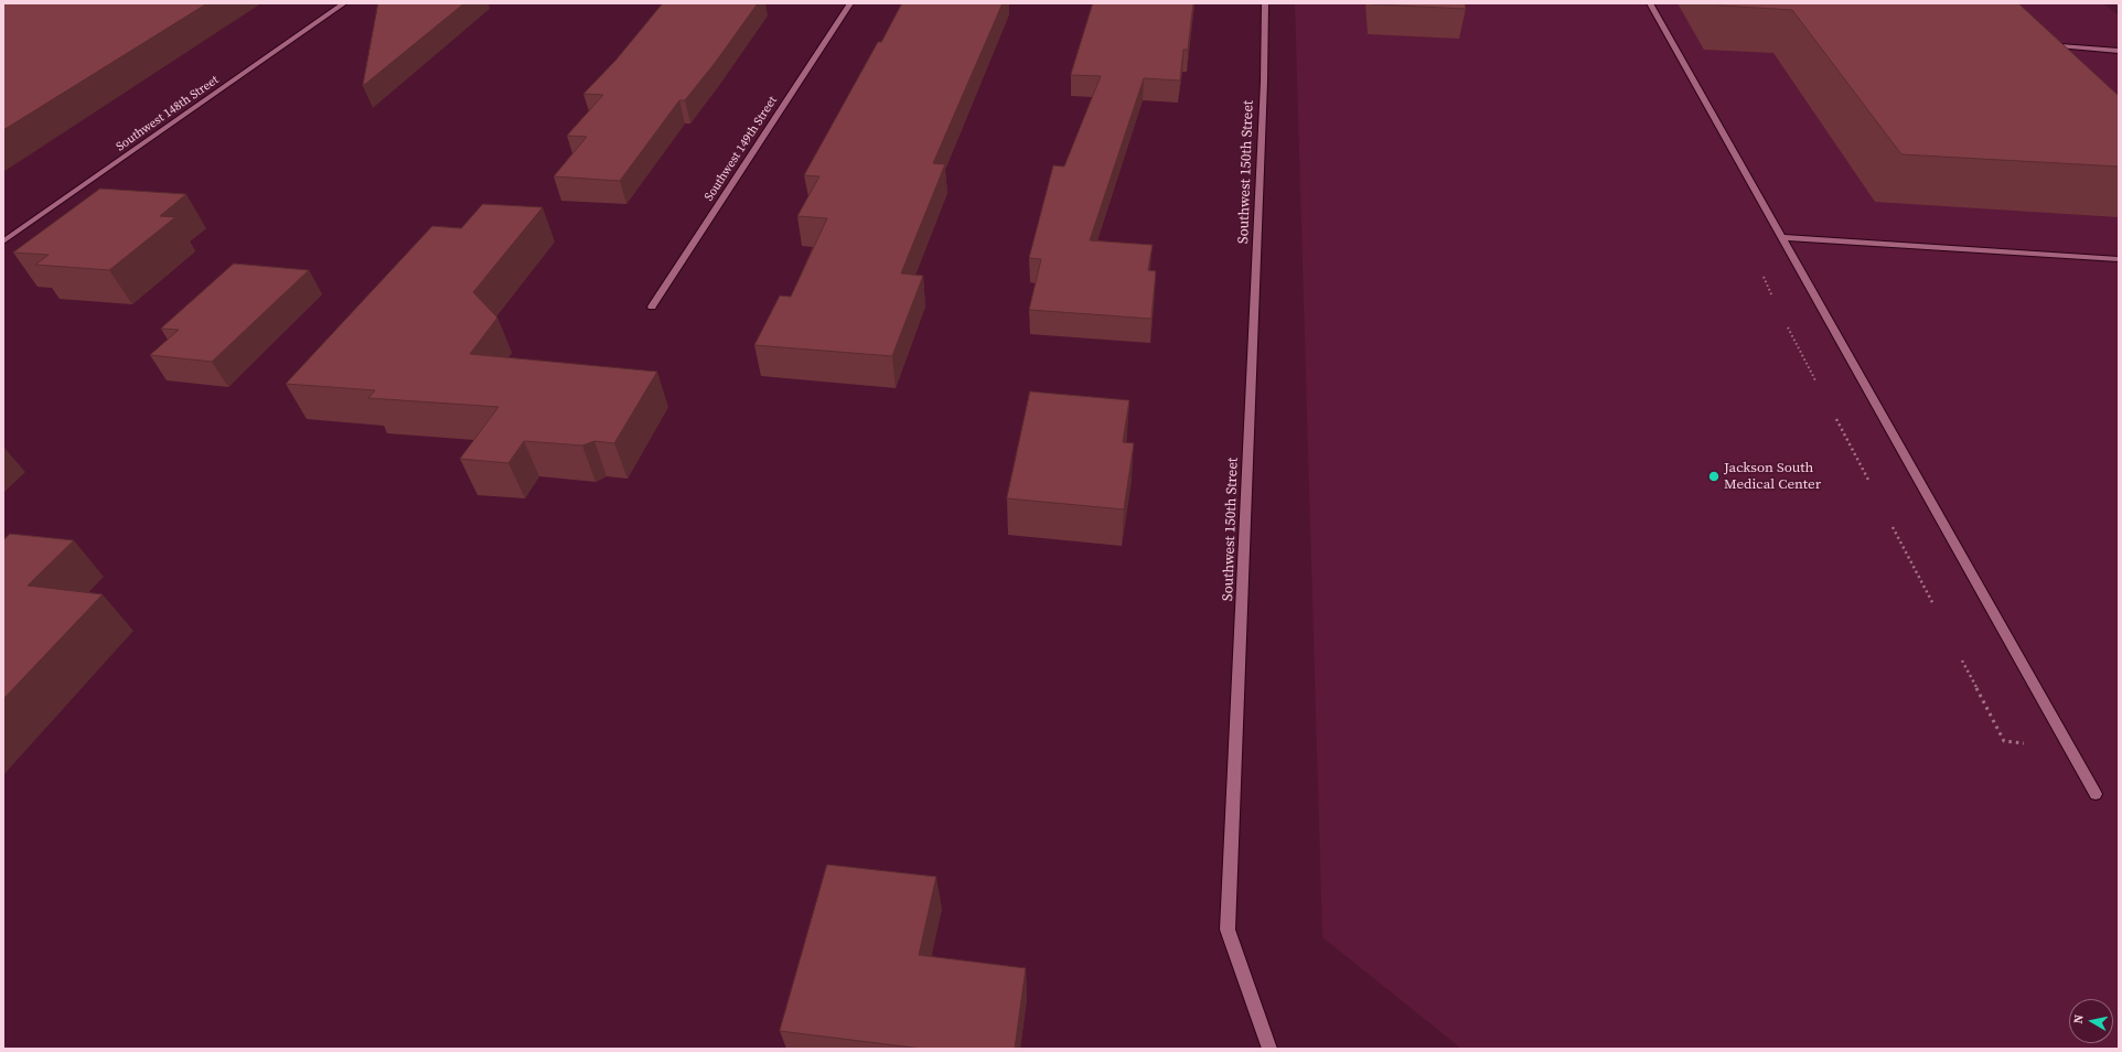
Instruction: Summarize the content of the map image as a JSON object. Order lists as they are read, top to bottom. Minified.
{"streets":{"street":["Southwest 148th Street","Southwest 149th Street","Southwest 150th Street"]},"places":["Jackson South Medical Center"],"north":"left"}
